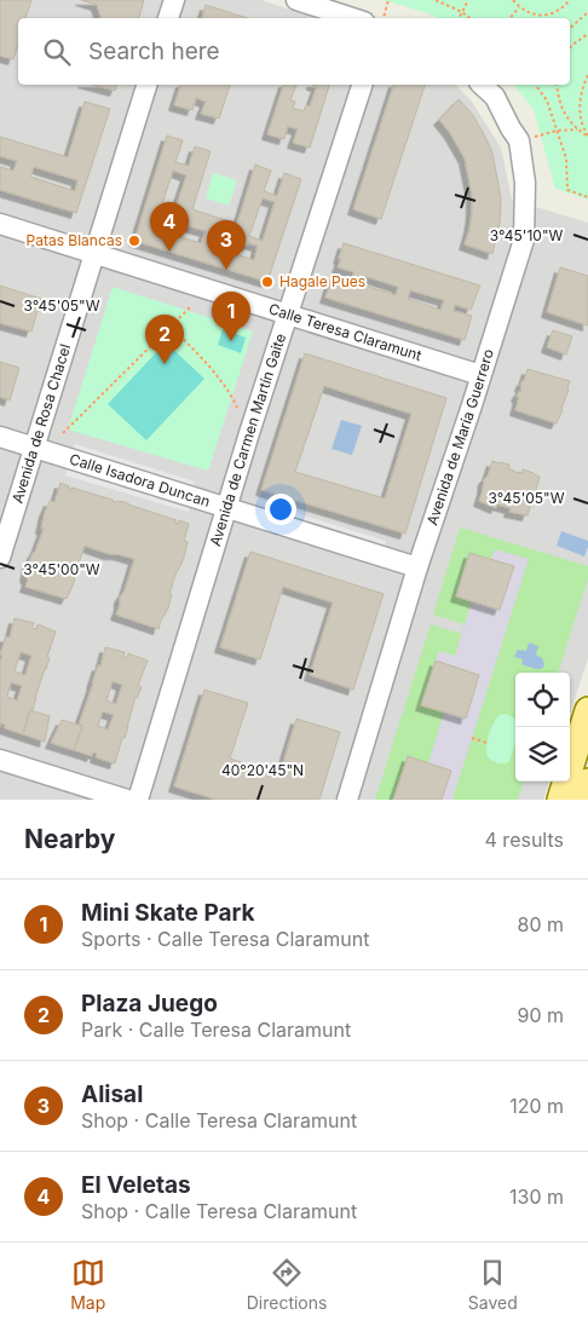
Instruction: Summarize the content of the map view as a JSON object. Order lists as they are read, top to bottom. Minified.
{"streets":{"street":["Calle Teresa Claramunt","Avenida de Rosa Chacel","Avenida de María Guerrero","Avenida de Carmen Martín Gaite","Calle Isadora Duncan"]},"crossings":[["Calle Teresa Claramunt","Avenida de Rosa Chacel"],["Calle Teresa Claramunt","Avenida de María Guerrero"],["Calle Teresa Claramunt","Avenida de Carmen Martín Gaite"],["Avenida de Rosa Chacel","Calle Isadora Duncan"],["Avenida de María Guerrero","Calle Isadora Duncan"],["Avenida de Carmen Martín Gaite","Calle Isadora Duncan"]],"places":["Patas Blancas","Hagale Pues"],"page":{"search":"Search here","pins":["4","3","1","2"],"heading":["Nearby","4 results"],"list":[{"mark":"1","name":"Mini Skate Park","note":"Sports · Calle Teresa Claramunt","value":"80 m"},{"mark":"2","name":"Plaza Juego","note":"Park · Calle Teresa Claramunt","value":"90 m"},{"mark":"3","name":"Alisal","note":"Shop · Calle Teresa Claramunt","value":"120 m"},{"mark":"4","name":"El Veletas","note":"Shop · Calle Teresa Claramunt","value":"130 m"}],"nav":["Map","Directions","Saved"]},"coordinates":["3°45'10\"W","3°45'05\"W","3°45'00\"W","40°20'45\"N"]}
